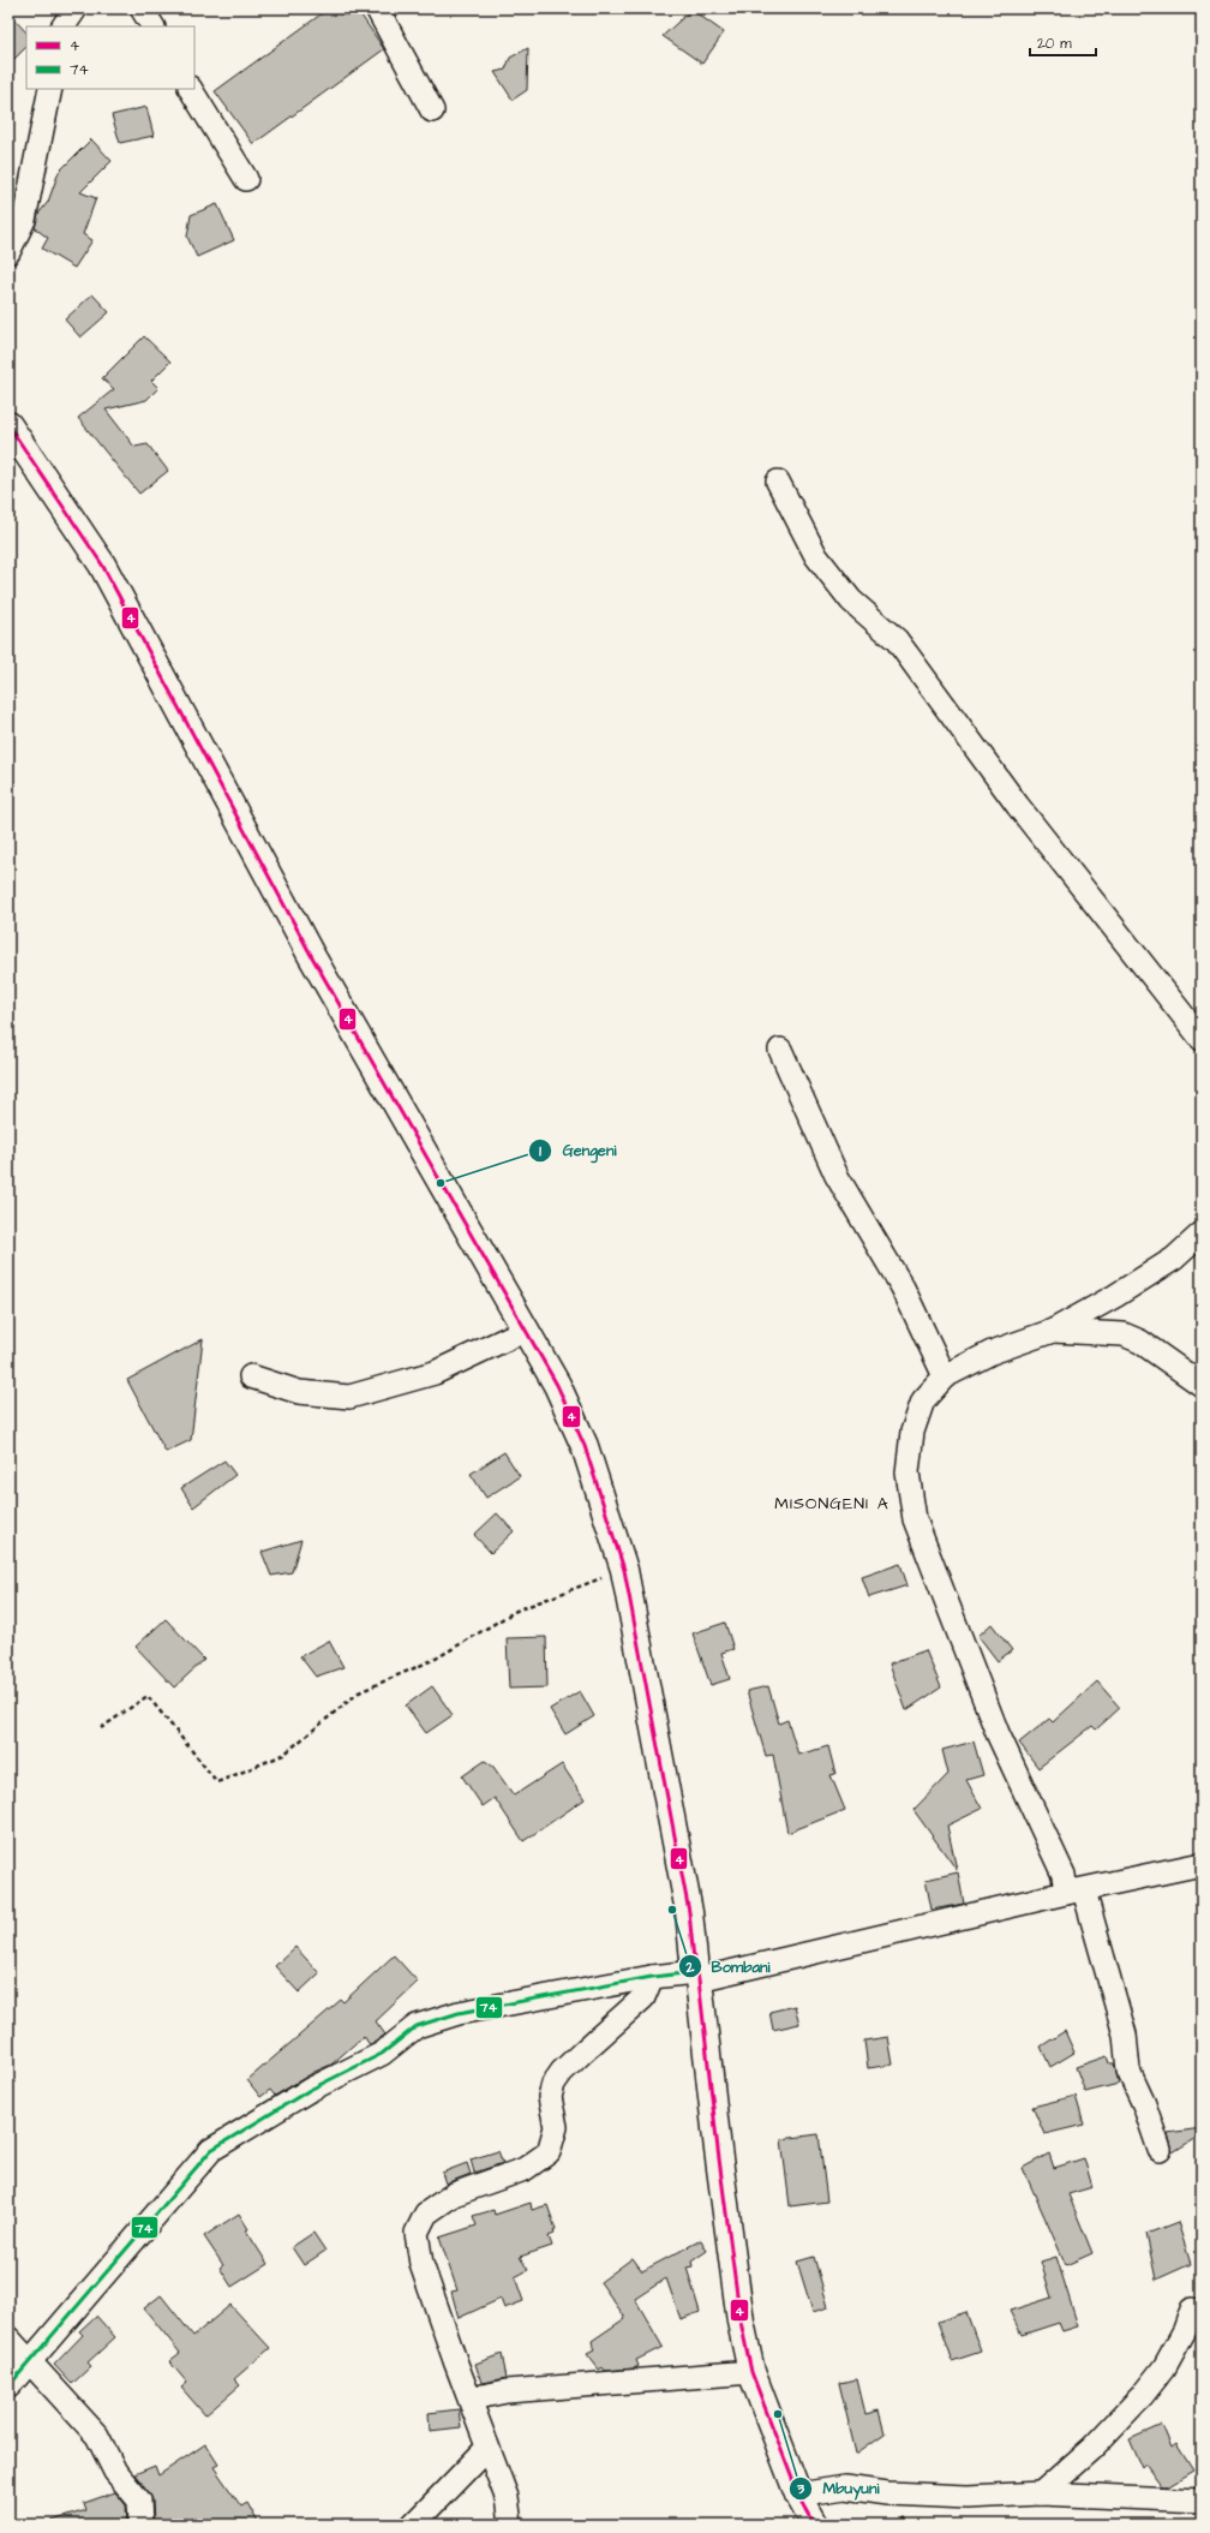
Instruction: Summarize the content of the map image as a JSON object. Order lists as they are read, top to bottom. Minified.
{"districts":["MISONGENI A"],"places":["Gengeni","Bombani","Mbuyuni"],"lines":["transit line 4","transit line 74"],"legend":["4","74"],"scale_bar":"20 m"}
